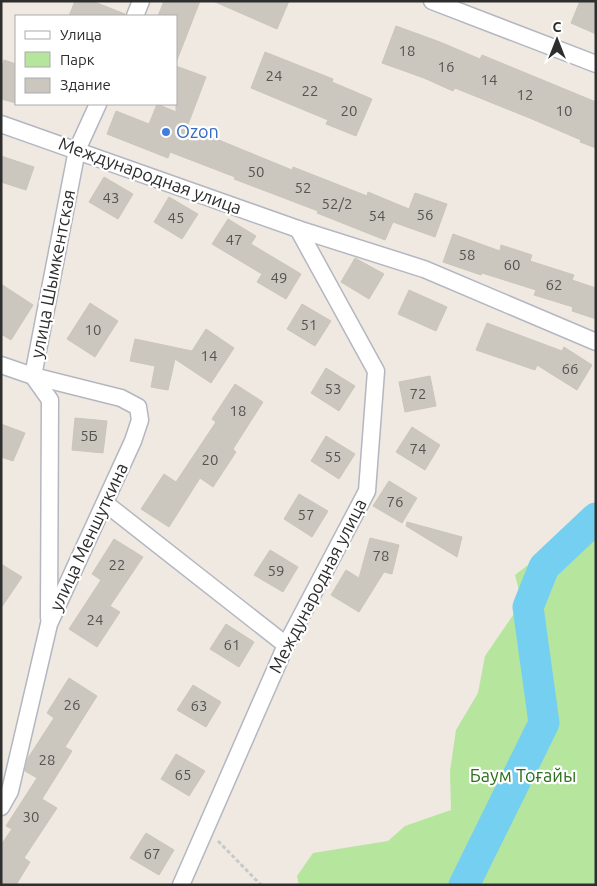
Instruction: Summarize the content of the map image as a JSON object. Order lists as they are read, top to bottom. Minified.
{"streets":{"street":["Международная улица","улица Шымкентская","улица Меншуткина"]},"crossings":[["Международная улица","улица Шымкентская"],["улица Шымкентская","улица Меншуткина"]],"parks":["Баум Тоғайы"],"places":["Ozon"],"house_numbers":["18","16","24","14","22","12","20","10","50","52","43","52/2","56","54","45","47","58","60","49","62","51","10","14","66","53","72","18","5Б","74","55","20","76","57","78","22","59","24","61","26","63","28","65","30","67"],"legend":["Улица","Парк","Здание"],"north":"top"}
